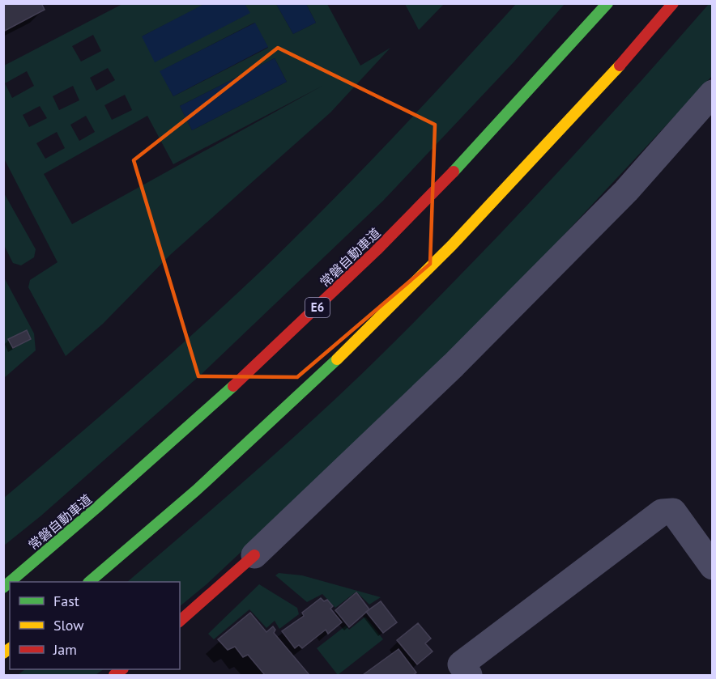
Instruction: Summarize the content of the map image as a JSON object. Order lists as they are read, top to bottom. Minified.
{"streets":{"main road":["常磐自動車道","E6"]},"legend":["Fast","Slow","Jam"]}
